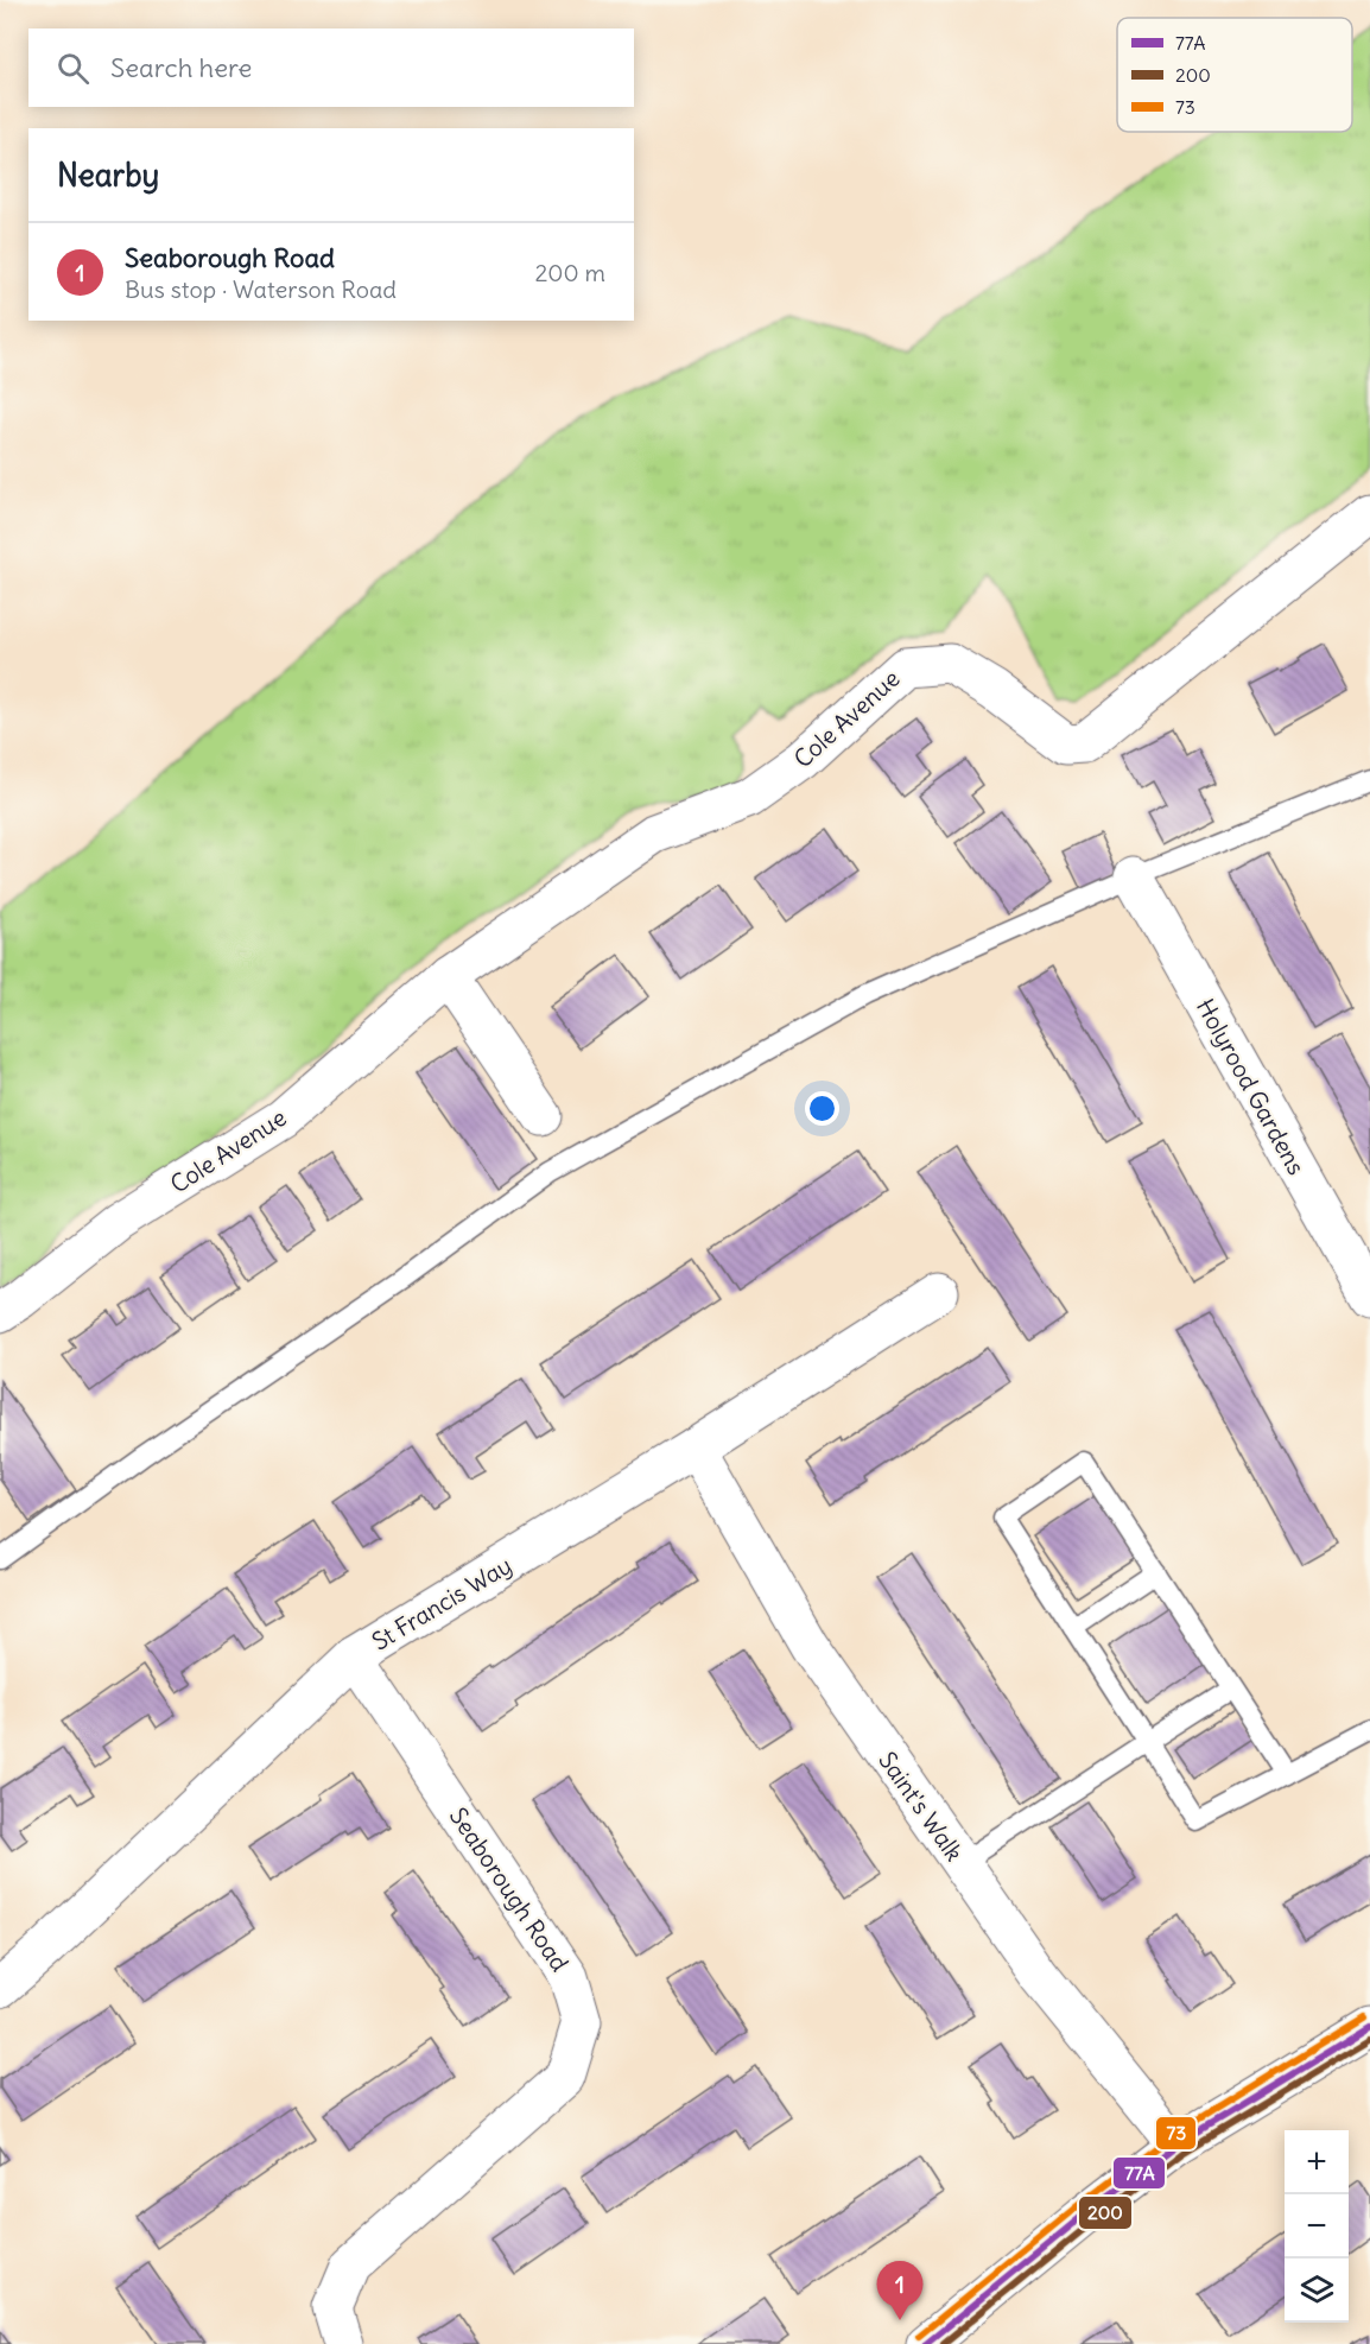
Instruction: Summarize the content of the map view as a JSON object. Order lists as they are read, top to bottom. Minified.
{"streets":{"street":["Cole Avenue","Holyrood Gardens","St Francis Way","Saint's Walk","Seaborough Road"]},"crossings":[["St Francis Way","Saint's Walk"],["St Francis Way","Seaborough Road"]],"lines":["transit line 73","transit line 77A","transit line 200"],"legend":["77A","200","73"],"page":{"search":"Search here","heading":"Nearby","list":[{"mark":"1","name":"Seaborough Road","note":"Bus stop · Waterson Road","value":"200 m"}],"map_buttons":["+","−"],"pins":"1"}}
